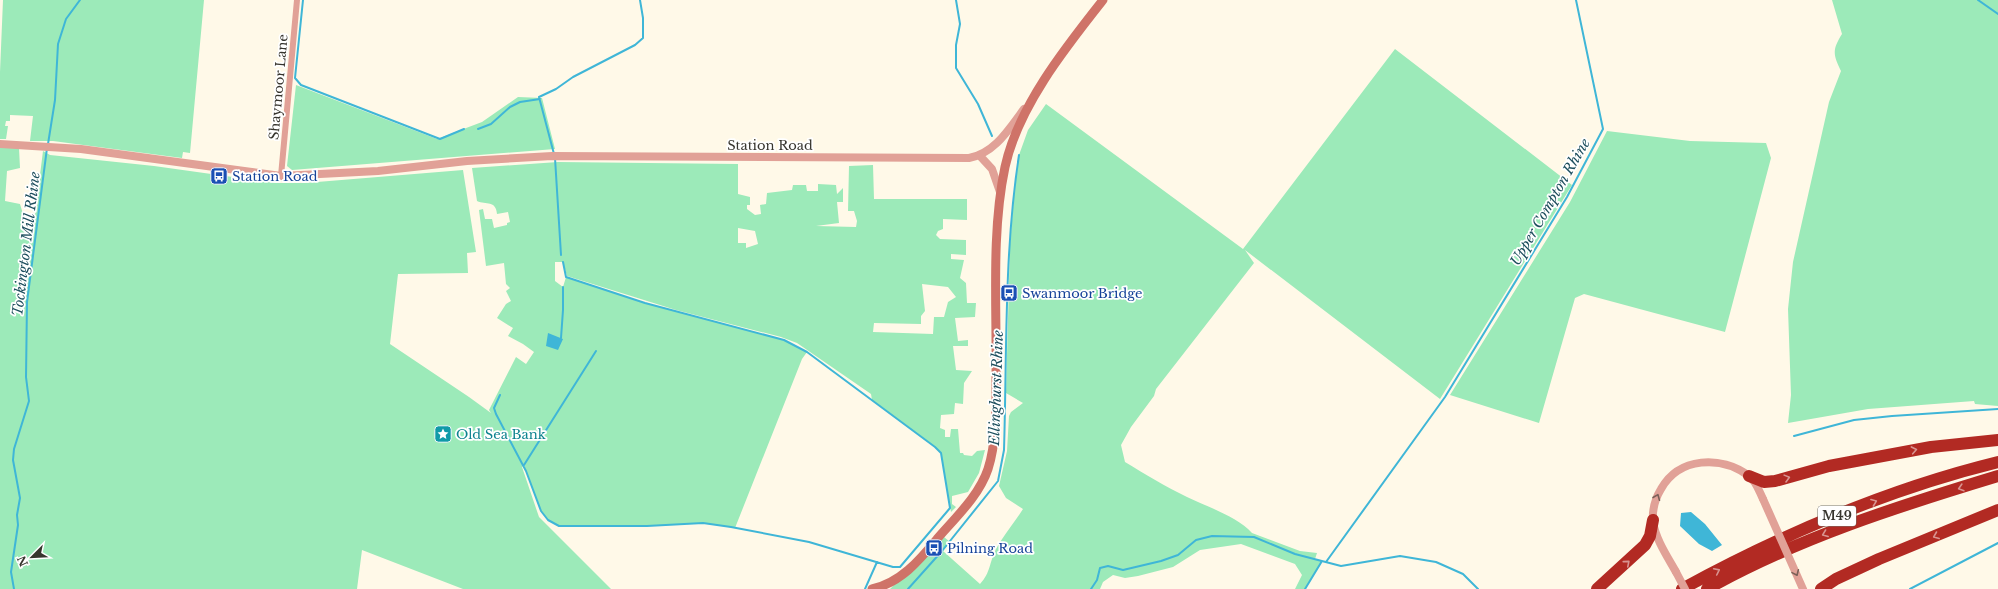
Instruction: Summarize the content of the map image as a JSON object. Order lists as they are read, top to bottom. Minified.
{"streets":{"highway":["M49"],"street":["Shaymoor Lane","Station Road"]},"crossings":[["Shaymoor Lane","Station Road"]],"water":["Upper Compton Rhine","Tockington Mill Rhine","Ellinghurst Rhine"],"places":{"bus stop":["Station Road","Swanmoor Bridge","Pilning Road"],"place":["Old Sea Bank"]},"north":"bottom left"}
